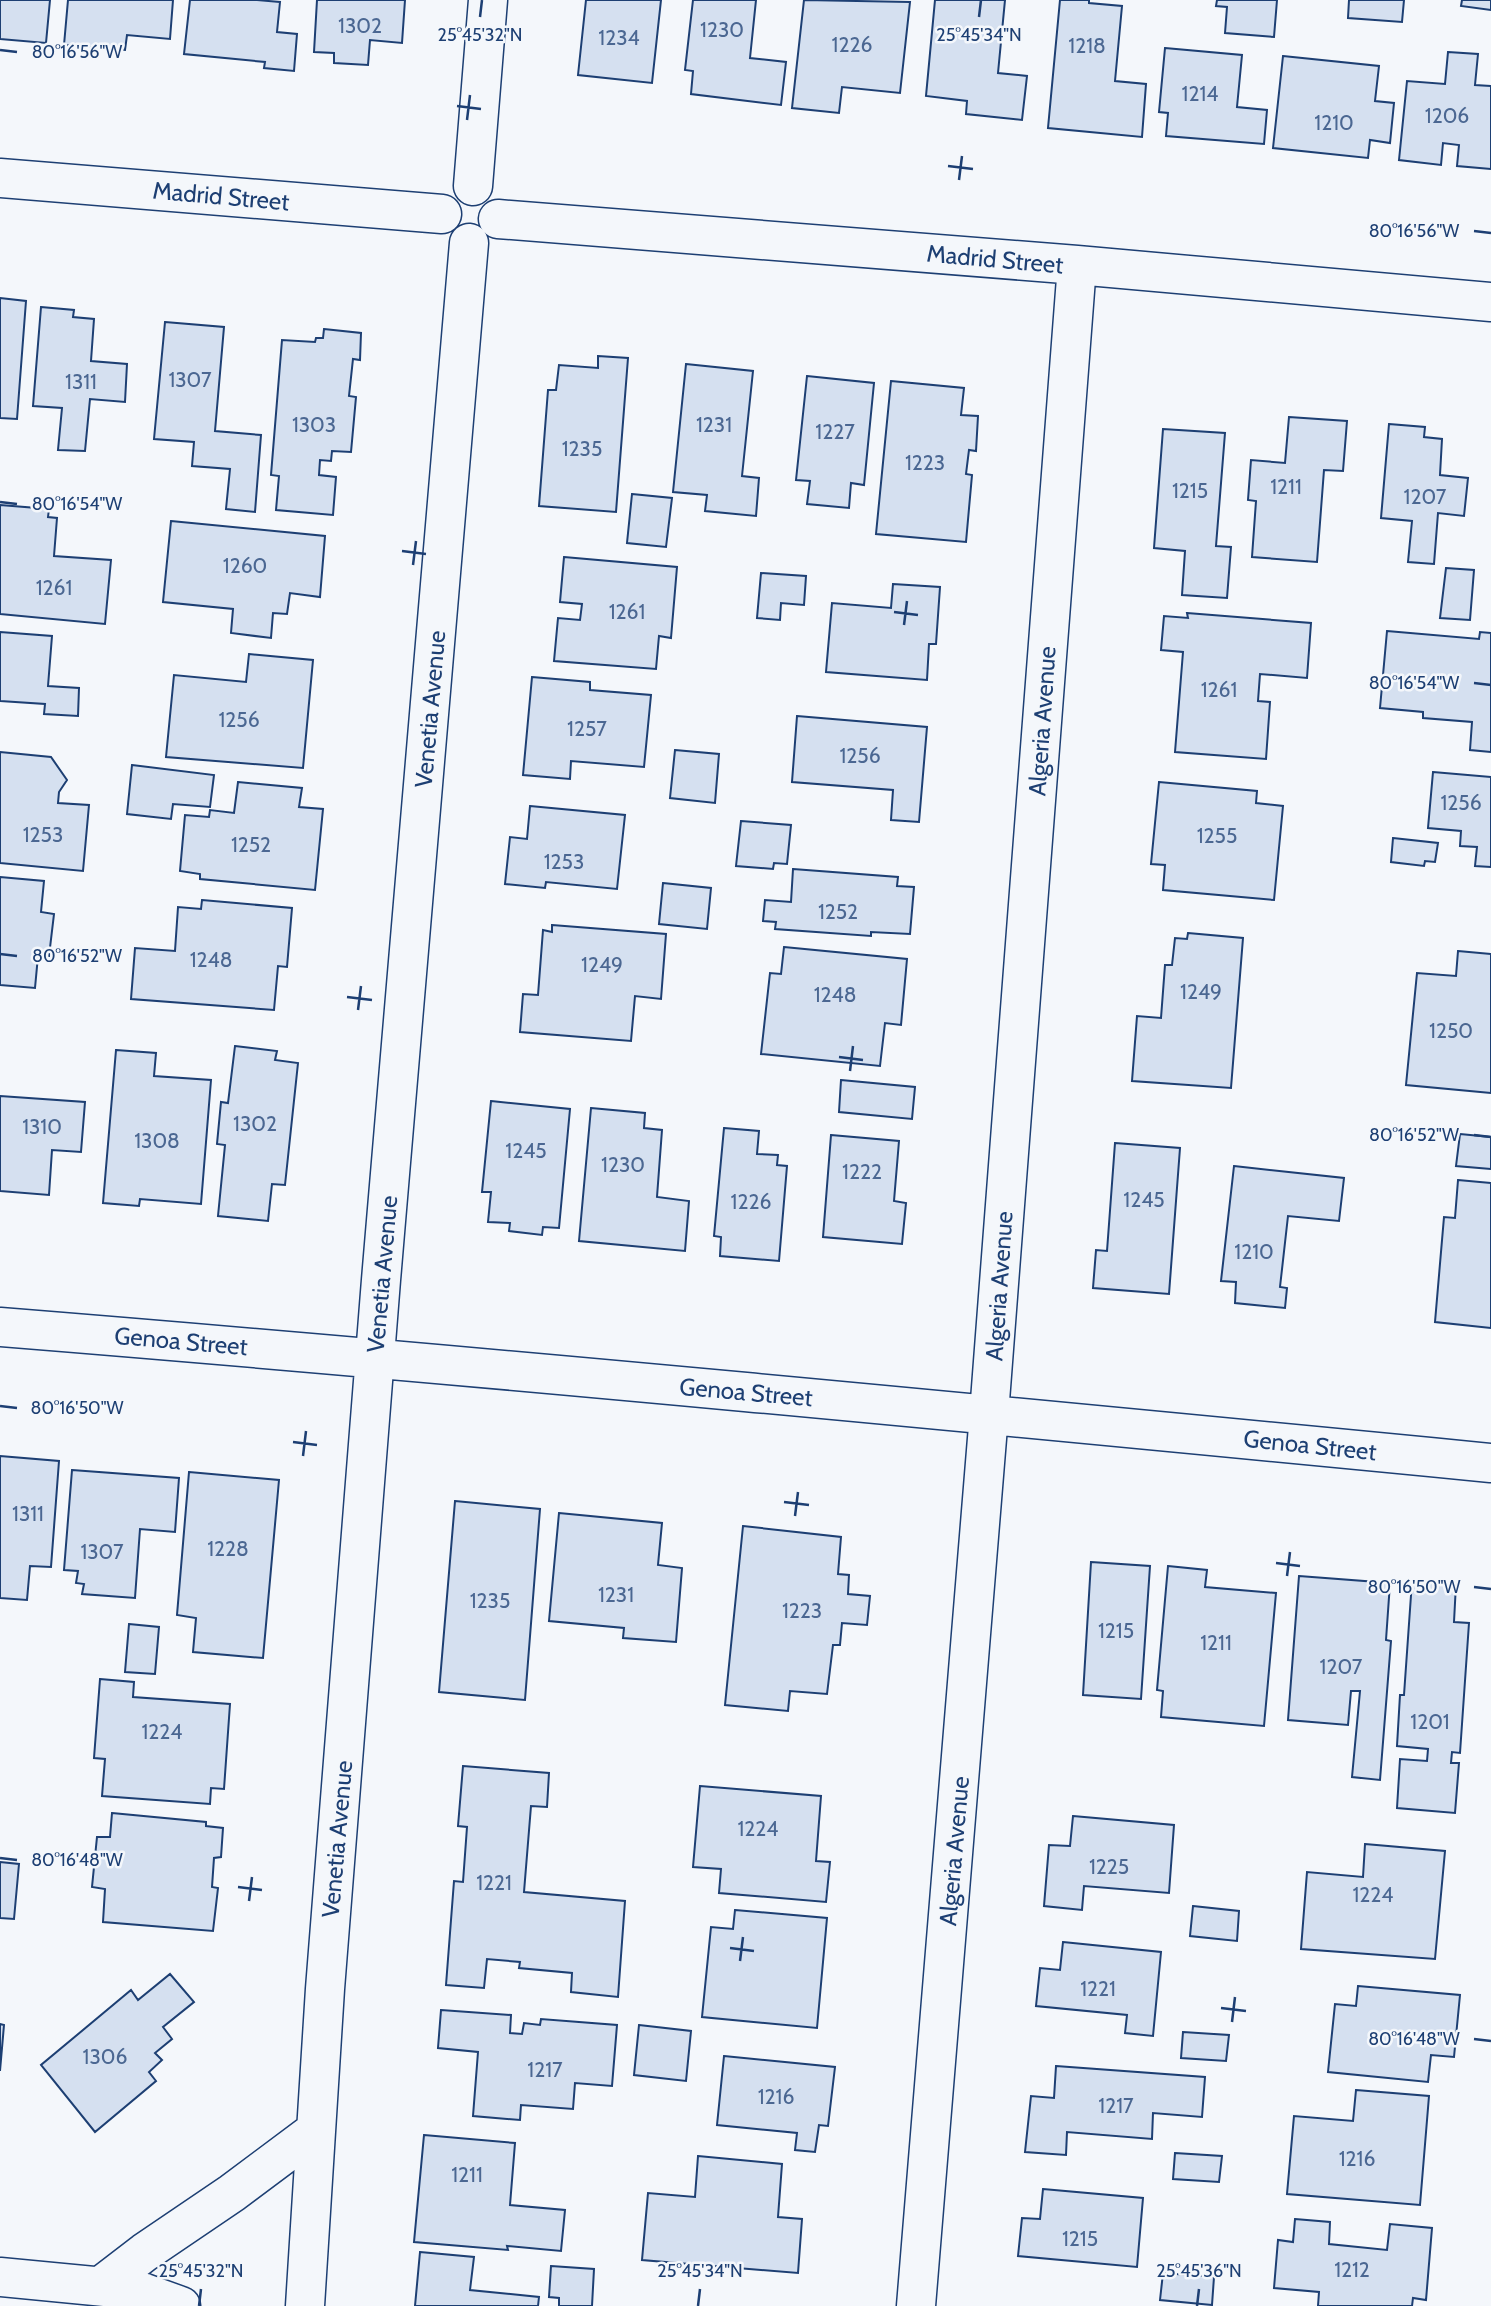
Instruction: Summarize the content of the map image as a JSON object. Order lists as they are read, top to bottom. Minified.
{"streets":{"street":["Madrid Street","Venetia Avenue","Algeria Avenue","Genoa Street"]},"crossings":[["Madrid Street","Venetia Avenue"],["Madrid Street","Algeria Avenue"],["Venetia Avenue","Genoa Street"],["Algeria Avenue","Genoa Street"]],"house_numbers":["1302","1230","1234","1226","1218","1214","1206","1210","1307","1311","1303","1231","1227","1235","1223","1211","1215","1207","1260","1261","1261","1261","1256","1257","1256","1256","1253","1255","1252","1253","1252","1248","1249","1249","1248","1250","1302","1310","1308","1245","1230","1222","1245","1226","1210","1311","1228","1307","1231","1235","1223","1215","1211","1207","1201","1224","1224","1225","1221","1224","1221","1306","1217","1216","1217","1216","1211","1215","1212"],"coordinates":["25°45'32\"N","25°45'34\"N","80°16'56\"W","80°16'54\"W","80°16'52\"W","80°16'50\"W","80°16'48\"W","25°45'36\"N"]}
